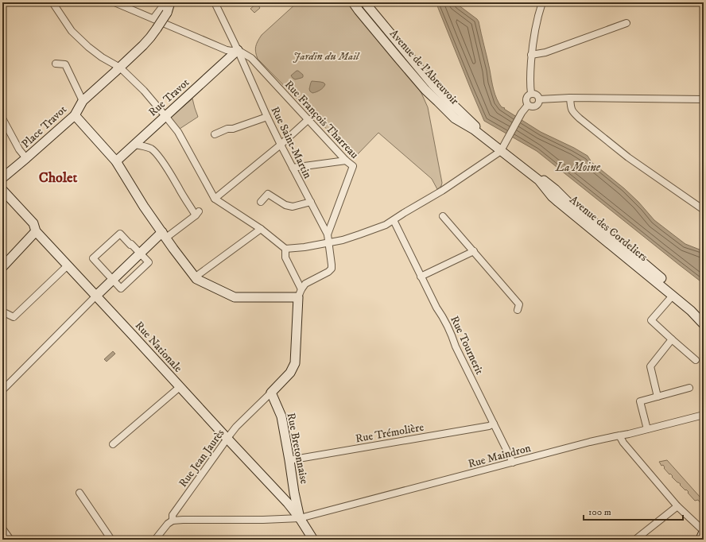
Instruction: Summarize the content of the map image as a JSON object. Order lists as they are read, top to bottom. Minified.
{"streets":{"street":["Avenue de l’Abreuvoir","Rue Travot","Rue François Tharreau","Place Travot","Rue Saint-Martin","Avenue des Cordeliers","Rue Tournerit","Rue Nationale","Rue Trémolière","Rue Bretonnaise","Rue Maindron","Rue Jean Jaurès"]},"crossings":[["Avenue de l’Abreuvoir","Avenue des Cordeliers"],["Rue Travot","Rue François Tharreau"],["Rue Travot","Rue Saint-Martin"],["Rue François Tharreau","Rue Saint-Martin"],["Rue Tournerit","Rue Trémolière"],["Rue Tournerit","Rue Maindron"],["Rue Nationale","Rue Bretonnaise"],["Rue Nationale","Rue Maindron"],["Rue Nationale","Rue Jean Jaurès"],["Rue Trémolière","Rue Bretonnaise"],["Rue Bretonnaise","Rue Maindron"],["Rue Bretonnaise","Rue Jean Jaurès"],["Rue Maindron","Rue Jean Jaurès"]],"districts":["Cholet"],"water":["La Moine"],"parks":["Jardin du Mail"],"scale_bar":"100 m"}
